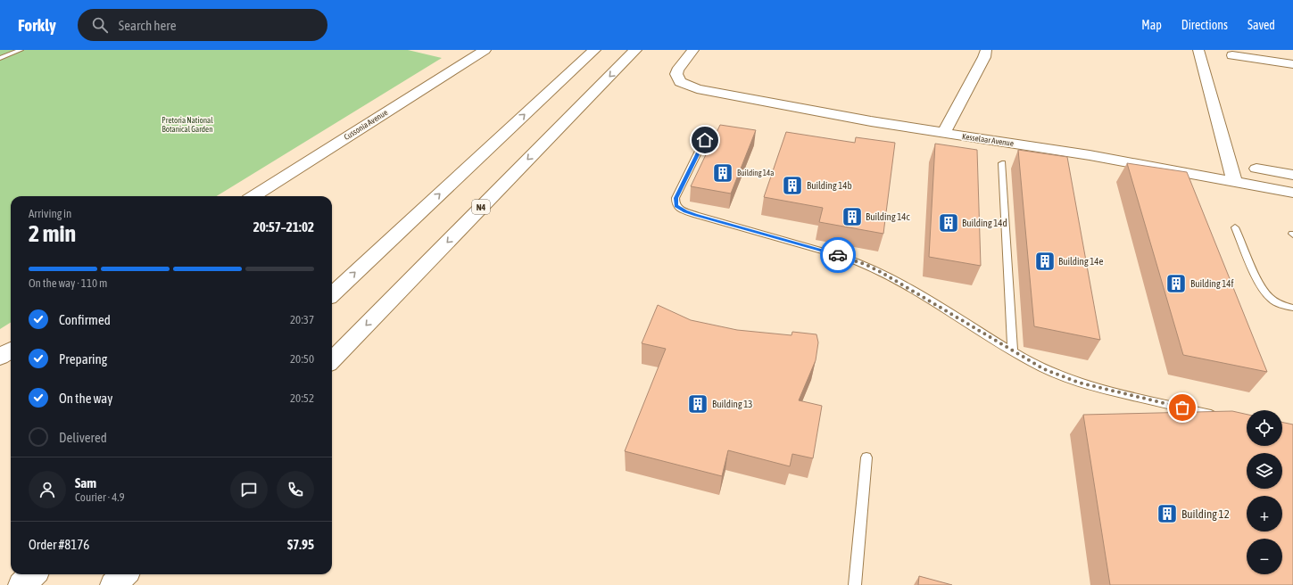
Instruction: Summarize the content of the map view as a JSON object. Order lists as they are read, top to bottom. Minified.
{"streets":{"main road":["Cussonia Avenue","N4"],"street":["Kesselaar Avenue"]},"parks":["Pretoria National Botanical Garden"],"places":{"building":["Building 14a","Building 14b","Building 14c","Building 14d","Building 14e","Building 14f","Building 13","Building 12"]},"page":{"header":"Forkly","search":"Search here","nav":["Map","Directions","Saved"],"heading":["2 min","Arriving in","20:57–21:02"],"panel":["Sam","Courier · 4.9","Order #8176","$7.95"],"bar":"On the way · 110 m","list":[["Confirmed","20:37"],["Preparing","20:50"],["On the way","20:52"],"Delivered"],"map_buttons":["+","−"]}}
